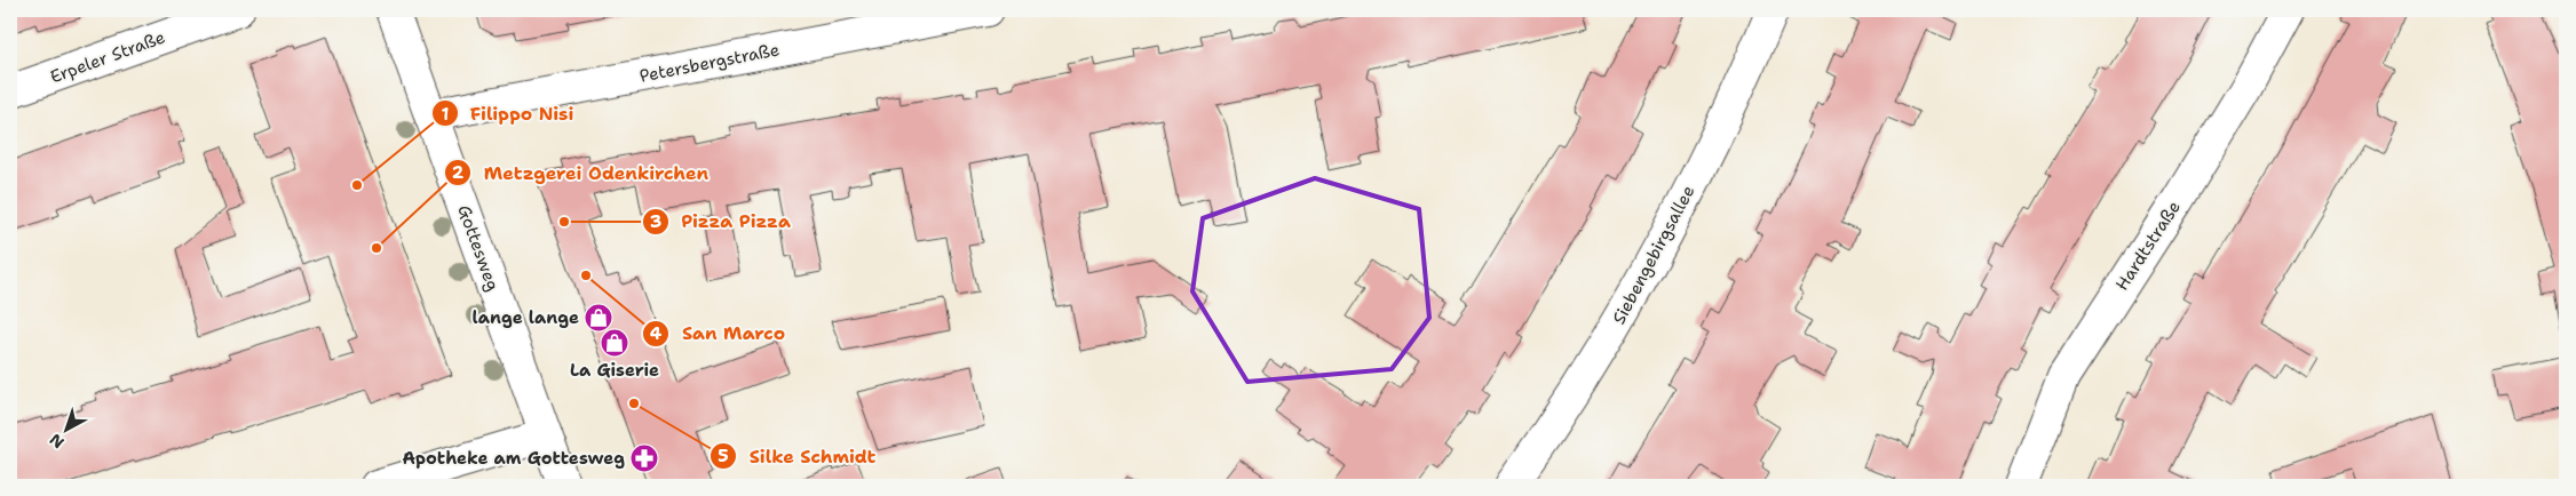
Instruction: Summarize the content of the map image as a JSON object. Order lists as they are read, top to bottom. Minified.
{"streets":{"street":["Erpeler Straße","Petersbergstraße","Hardtstraße","Gottesweg","Siebengebirgsallee"]},"crossings":[["Petersbergstraße","Gottesweg"]],"places":{"other":["Filippo Nisi","Pizza Pizza","Metzgerei Odenkirchen","San Marco","Silke Schmidt"],"shop":["lange lange","La Giserie"],"pharmacy":["Apotheke am Gottesweg"]},"north":"bottom left"}
